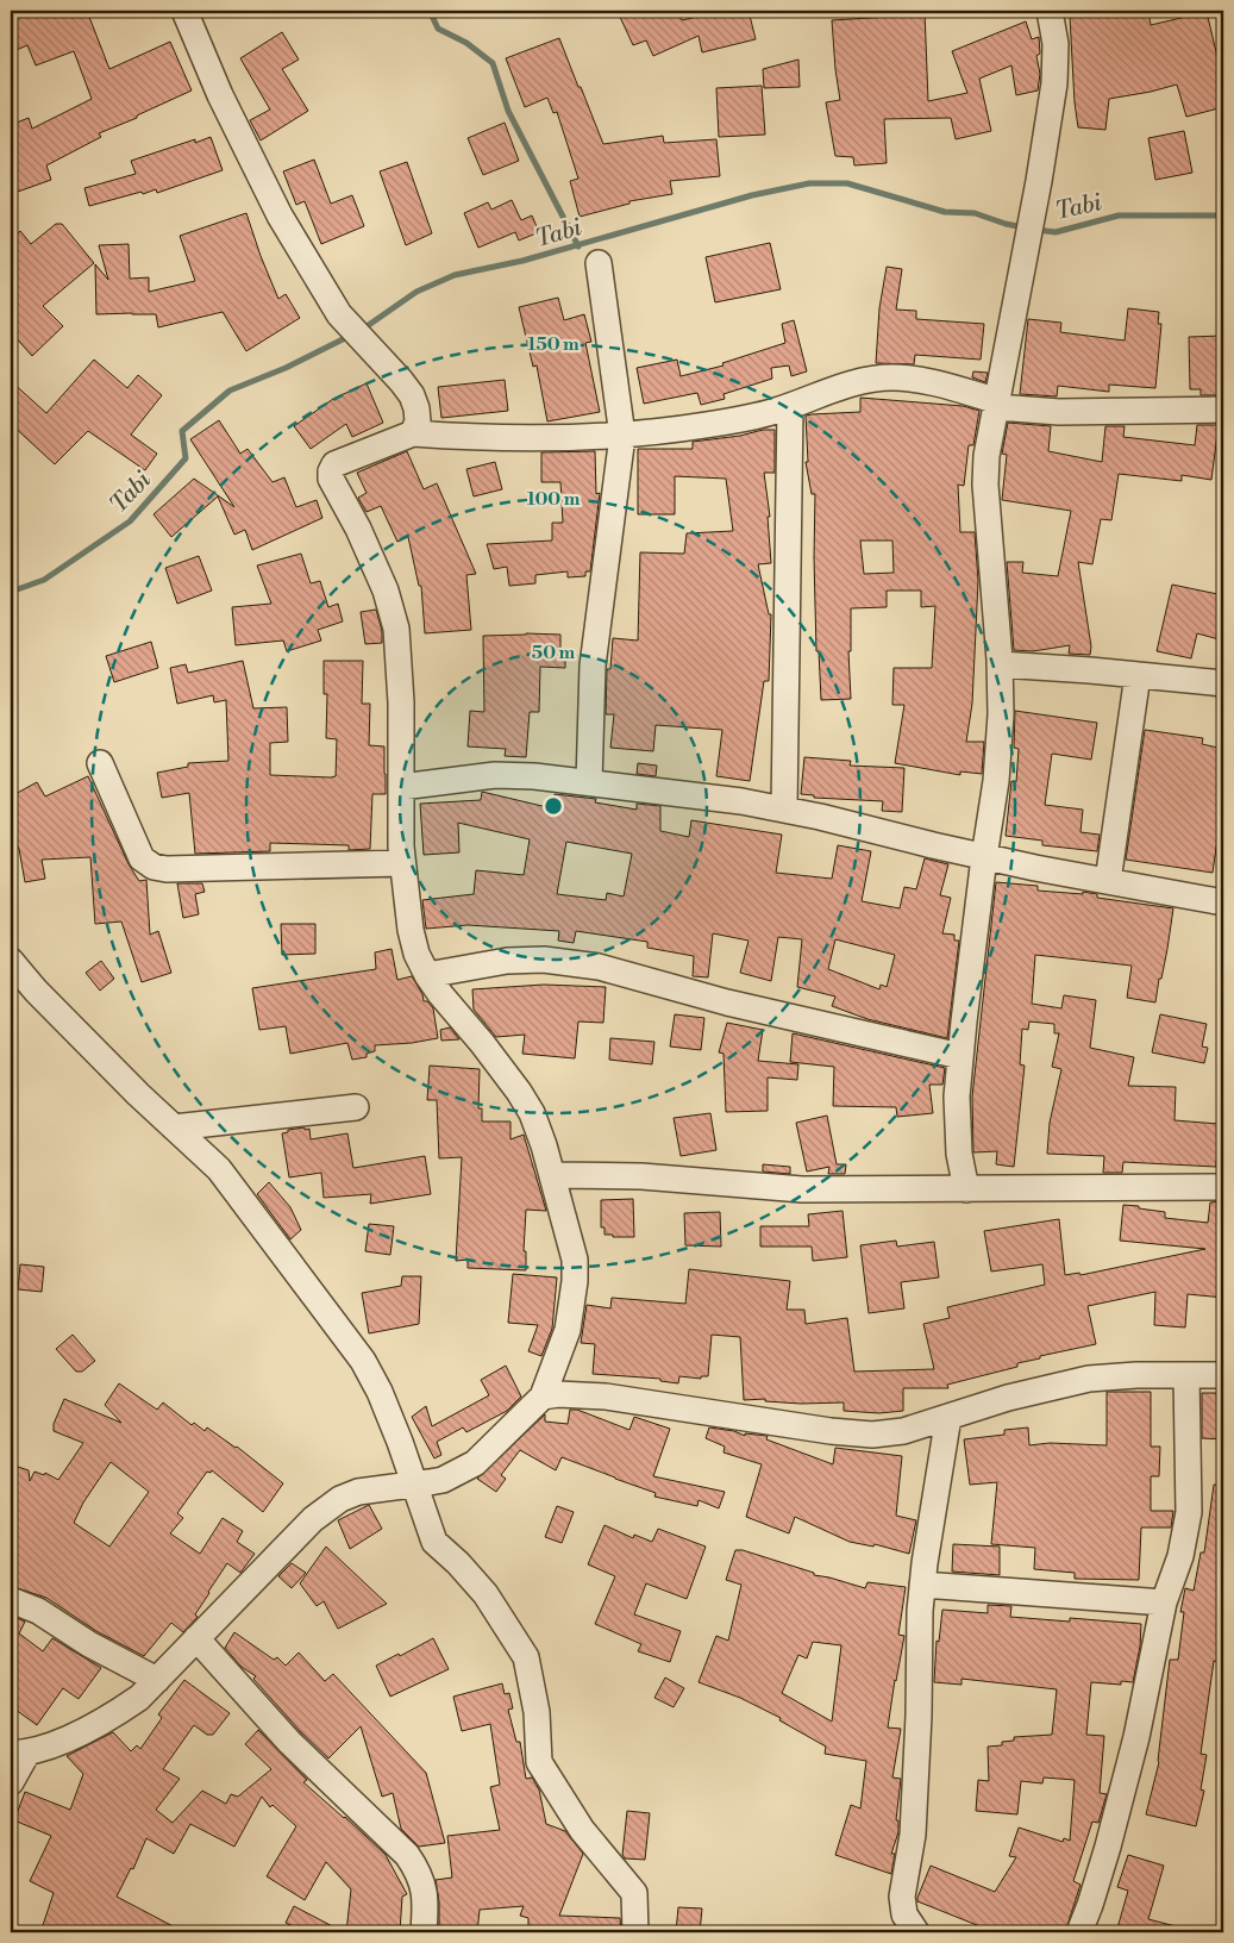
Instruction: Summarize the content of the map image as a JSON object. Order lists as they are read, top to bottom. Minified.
{"water":["Tabi"],"rings":["150 m","100 m","50 m"]}
